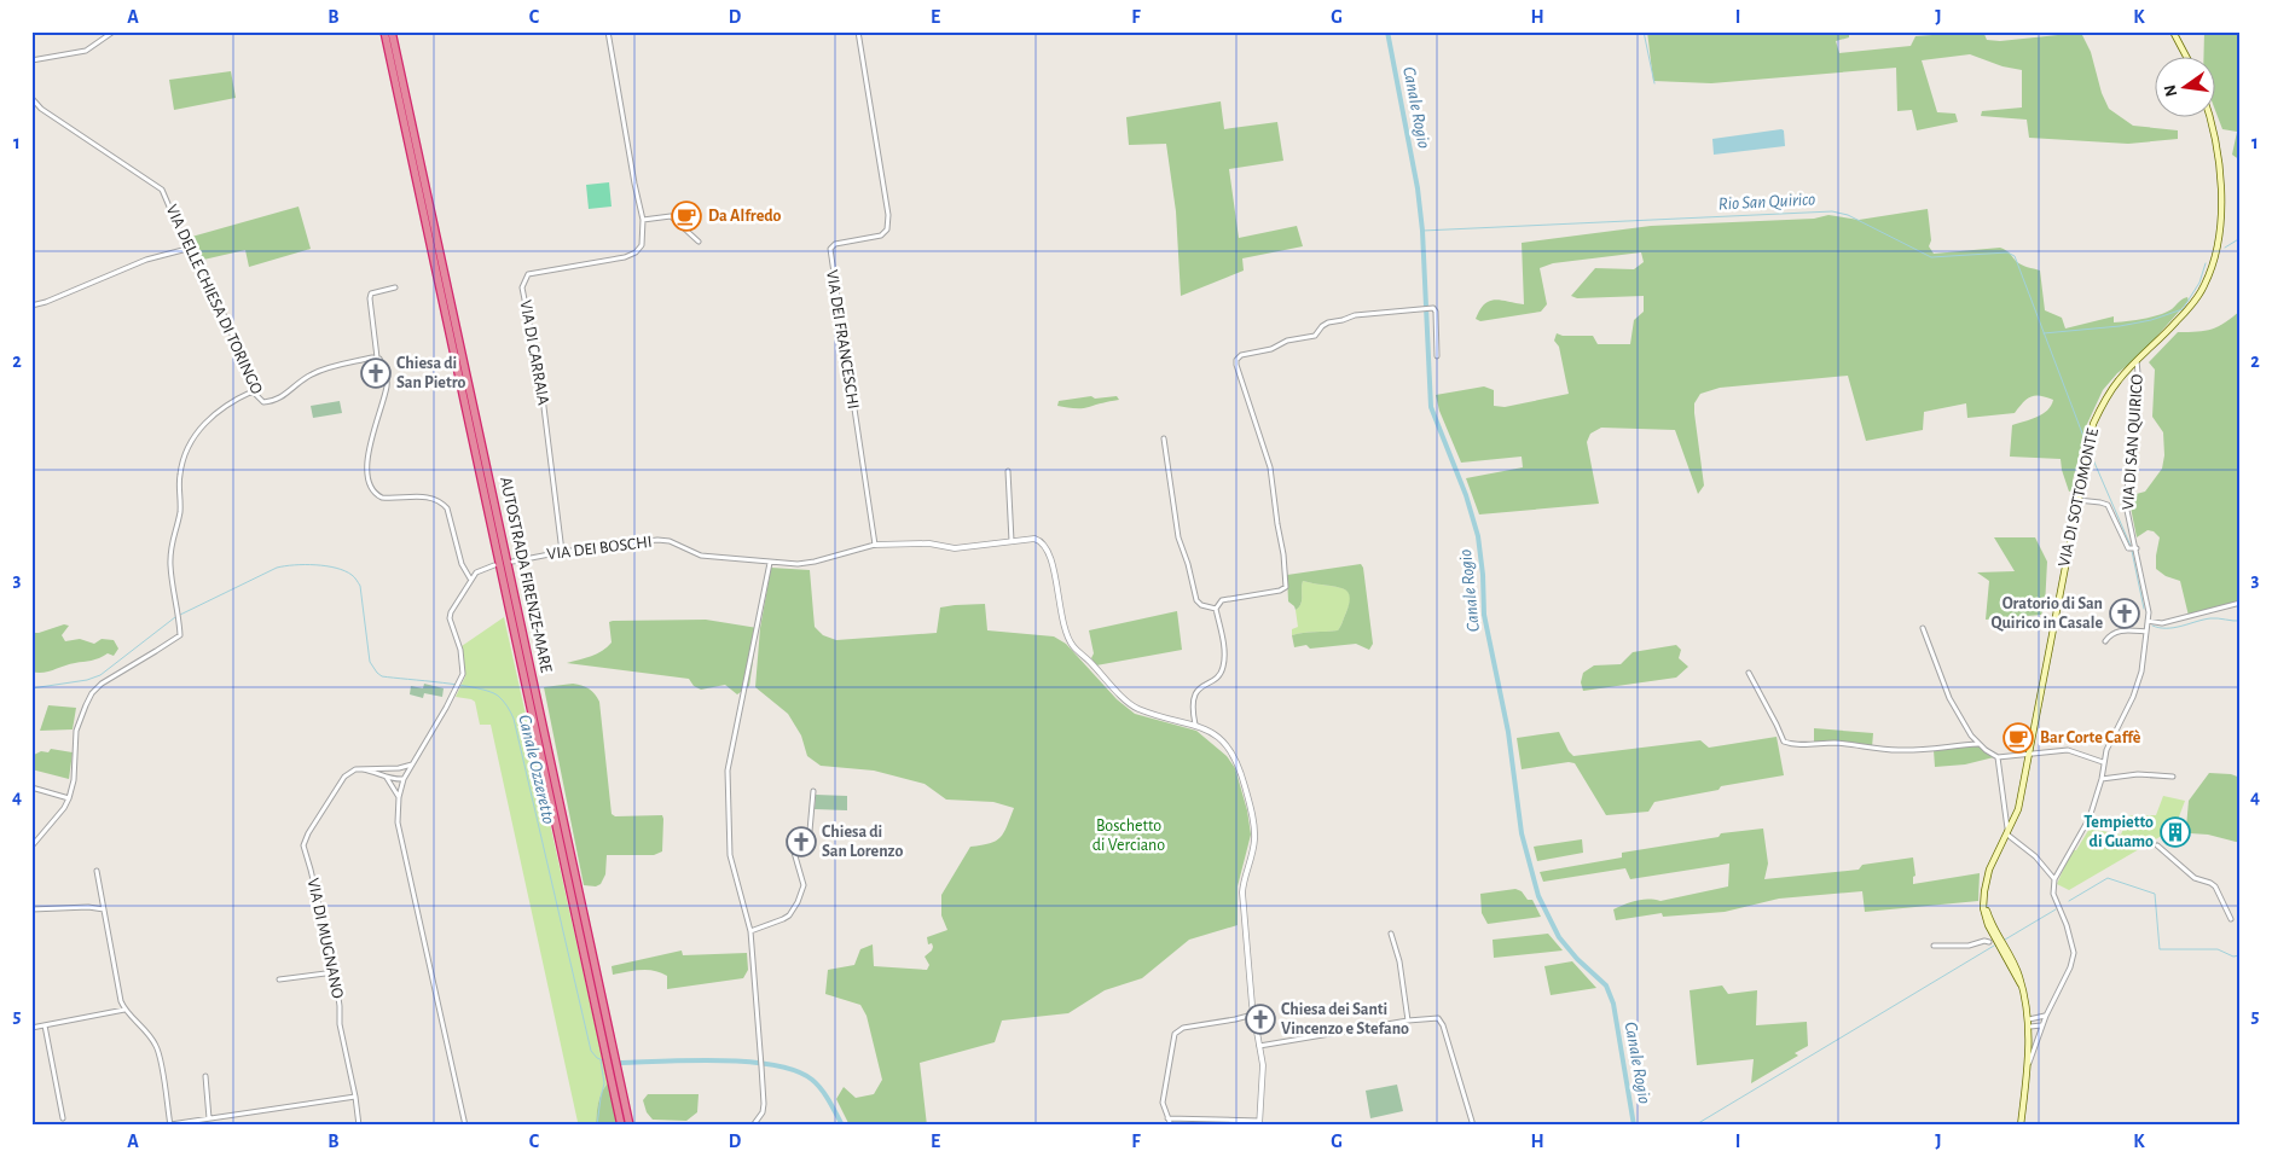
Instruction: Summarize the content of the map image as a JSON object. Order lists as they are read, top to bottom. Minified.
{"streets":{"highway":["AUTOSTRADA FIRENZE-MARE"],"main road":["VIA DI SOTTOMONTE"],"street":["VIA DELLE CHIESA DI TORINGO","VIA DEI FRANCESCHI","VIA DI CARRAIA","VIA DI SAN QUIRICO","VIA DEI BOSCHI","VIA DI MUGNANO"]},"crossings":[["VIA DEI FRANCESCHI","VIA DEI BOSCHI"],["VIA DI CARRAIA","VIA DEI BOSCHI"],["VIA DI SAN QUIRICO","VIA DI SOTTOMONTE"]],"water":["Canale Rogio","Rio San Quirico","Canale Ozzeretto"],"parks":["Boschetto di Verciano"],"places":{"cafe":["Da Alfredo","Bar Corte Caffè"],"church":["Chiesa di San Pietro","Oratorio di San Quirico in Casale","Chiesa di San Lorenzo","Chiesa dei Santi Vincenzo e Stefano"],"building":["Tempietto di Guamo"]},"north":"left","grid":{"columns":["A","B","C","D","E","F","G","H","I","J","K"],"rows":["1","2","3","4","5"]}}
